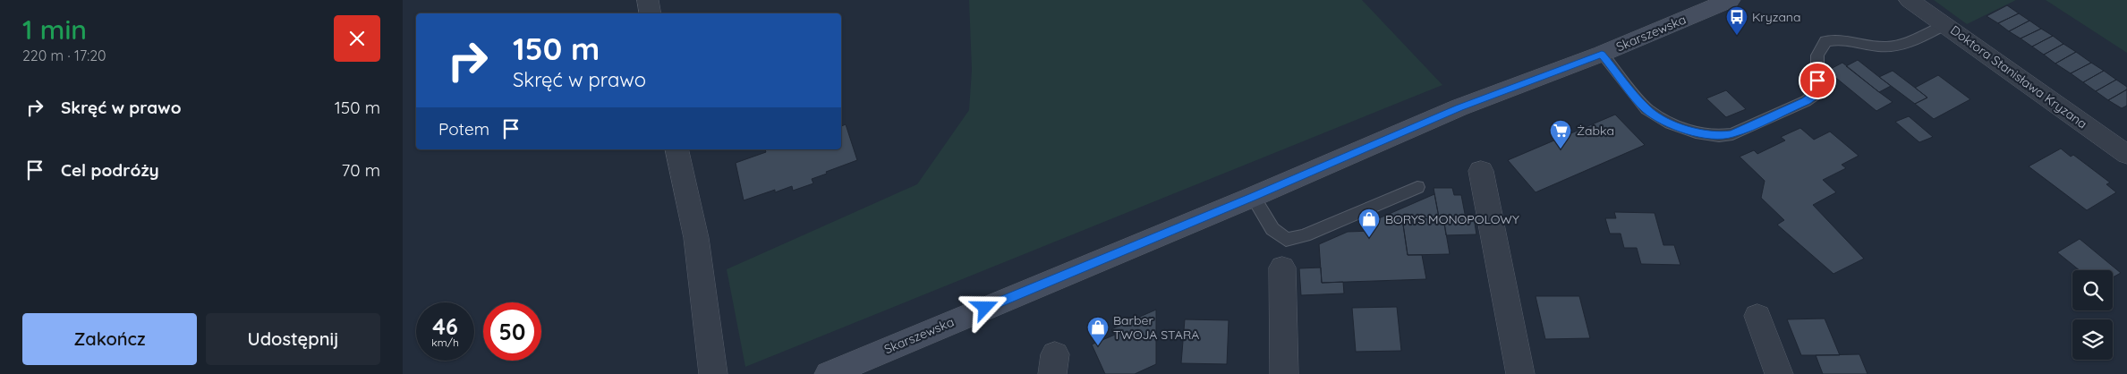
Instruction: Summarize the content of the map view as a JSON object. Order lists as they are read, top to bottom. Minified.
{"streets":{"main road":["Skarszewska"],"street":["Doktora Stanisława Kryzana"]},"places":{"bus stop":["Kryzana"],"supermarket":["Żabka"],"shop":["BORYS MONOPOLOWY","Barber TWOJA STARA"]},"page":{"heading":["1 min","220 m · 17:20"],"turn":["150 m","Skręć w prawo"],"list":[{"name":"Skręć w prawo","value":"150 m"},{"name":"Cel podróży","value":"70 m"}],"then":"Potem","speed":"46 km/h","limit":"50","buttons":["Zakończ","Udostępnij"]}}
